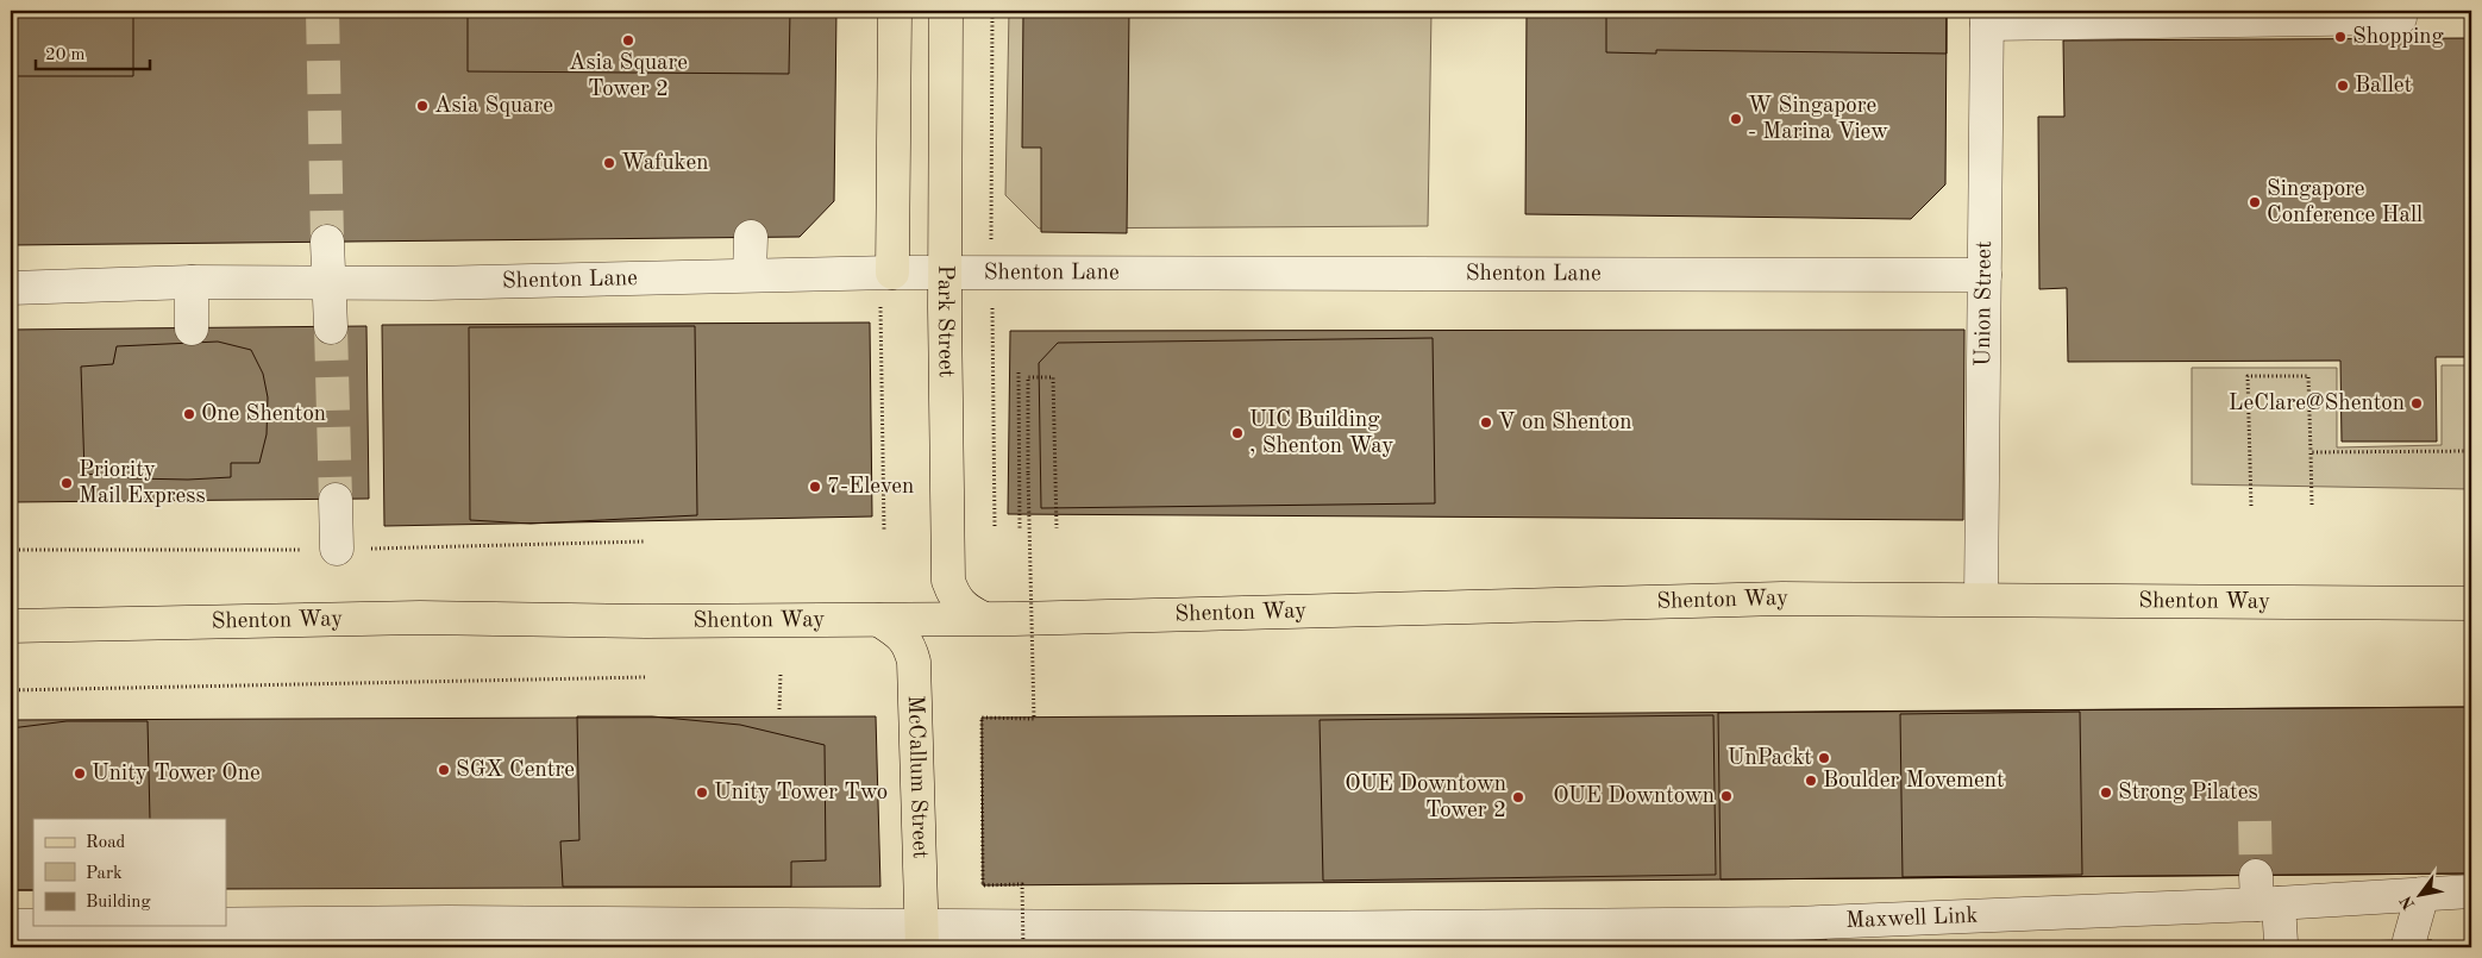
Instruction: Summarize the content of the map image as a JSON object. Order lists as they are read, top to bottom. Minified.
{"streets":{"main road":["Park Street","Shenton Way","McCallum Street"],"street":["Shenton Lane","Union Street","Maxwell Link"]},"crossings":[["Shenton Lane","Union Street"],["Shenton Lane","Park Street"],["Union Street","Shenton Way"],["Park Street","Shenton Way"],["Shenton Way","McCallum Street"],["McCallum Street","Maxwell Link"]],"places":["Shopping","Asia Square Tower 2","Ballet","Asia Square","W Singapore - Marina View","Wafuken","Singapore Conference Hall","LeClare@Shenton","One Shenton","V on Shenton","UIC Building , Shenton Way","Priority Mail Express","7-Eleven","UnPackt","SGX Centre","Unity Tower One","Boulder Movement","Unity Tower Two","Strong Pilates","OUE Downtown","OUE Downtown Tower 2"],"legend":["Road","Park","Building"],"scale_bar":"20 m","north":"bottom left"}
